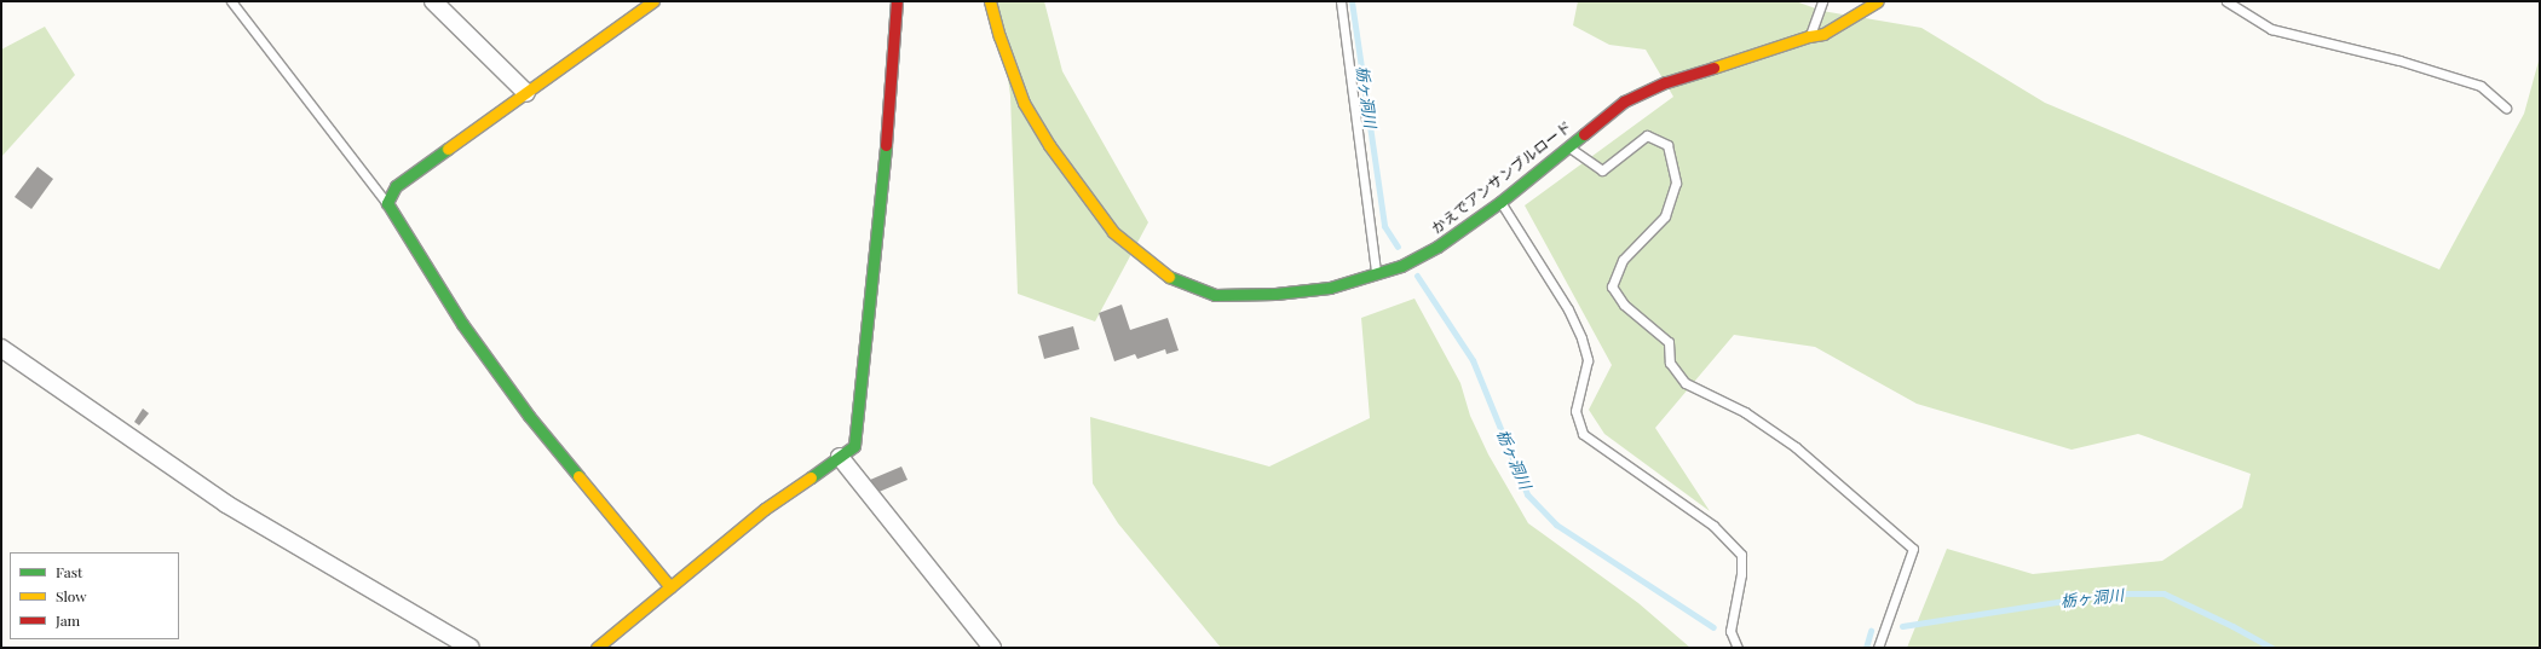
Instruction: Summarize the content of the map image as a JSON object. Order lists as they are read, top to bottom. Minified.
{"streets":{"street":["かえでアンサンブルロード"]},"water":["栃ヶ洞川"],"legend":["Fast","Slow","Jam"]}
